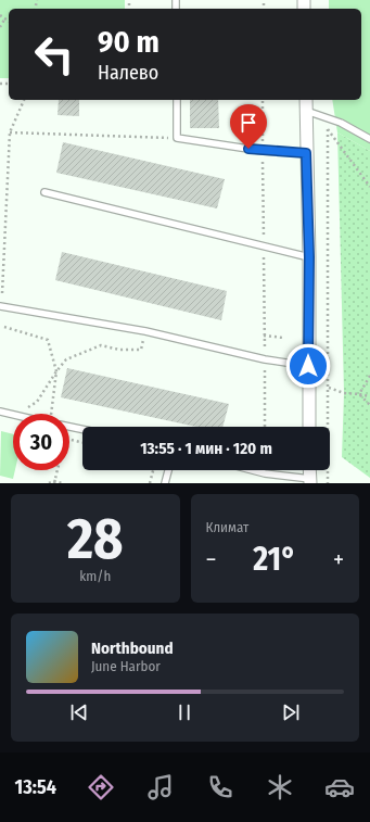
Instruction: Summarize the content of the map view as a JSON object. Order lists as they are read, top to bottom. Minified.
{"page":{"turn":["90 m","Налево"],"limit":"30","trip":"13:55 · 1 мин · 120 m","tile":[["28","km/h"],"Климат"],"heat":["−","21°","+"],"song":["Northbound","June Harbor"],"tabs":"13:54"}}
